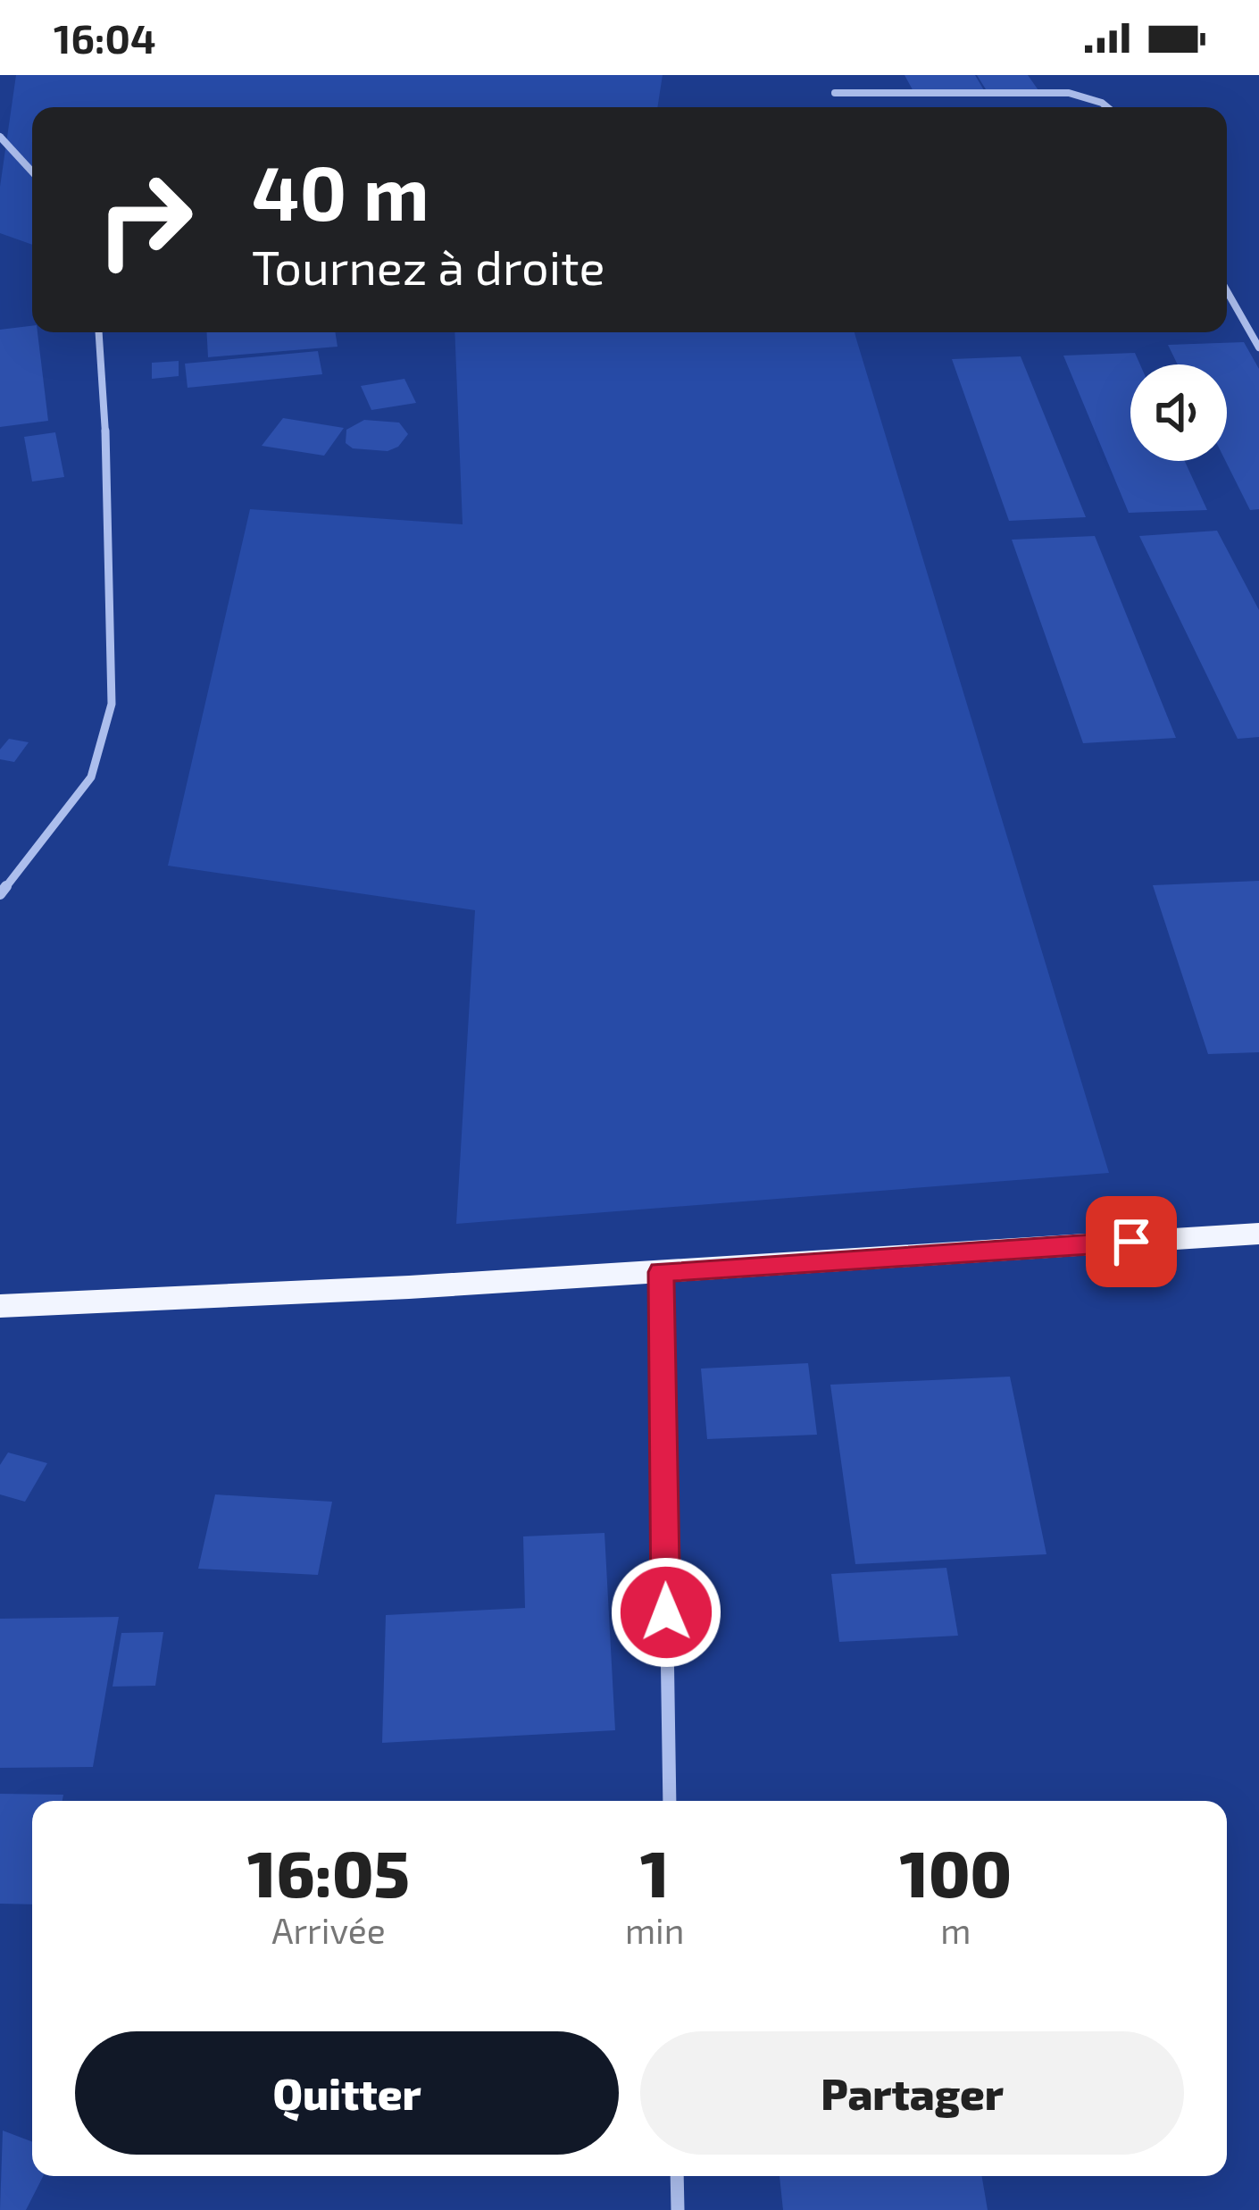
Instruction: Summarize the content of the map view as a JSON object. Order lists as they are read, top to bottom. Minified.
{"page":{"status":"16:04","turn":["40 m","Tournez à droite"],"eta":["16:05","Arrivée","1","min","100","m"],"buttons":["Quitter","Partager"]}}
